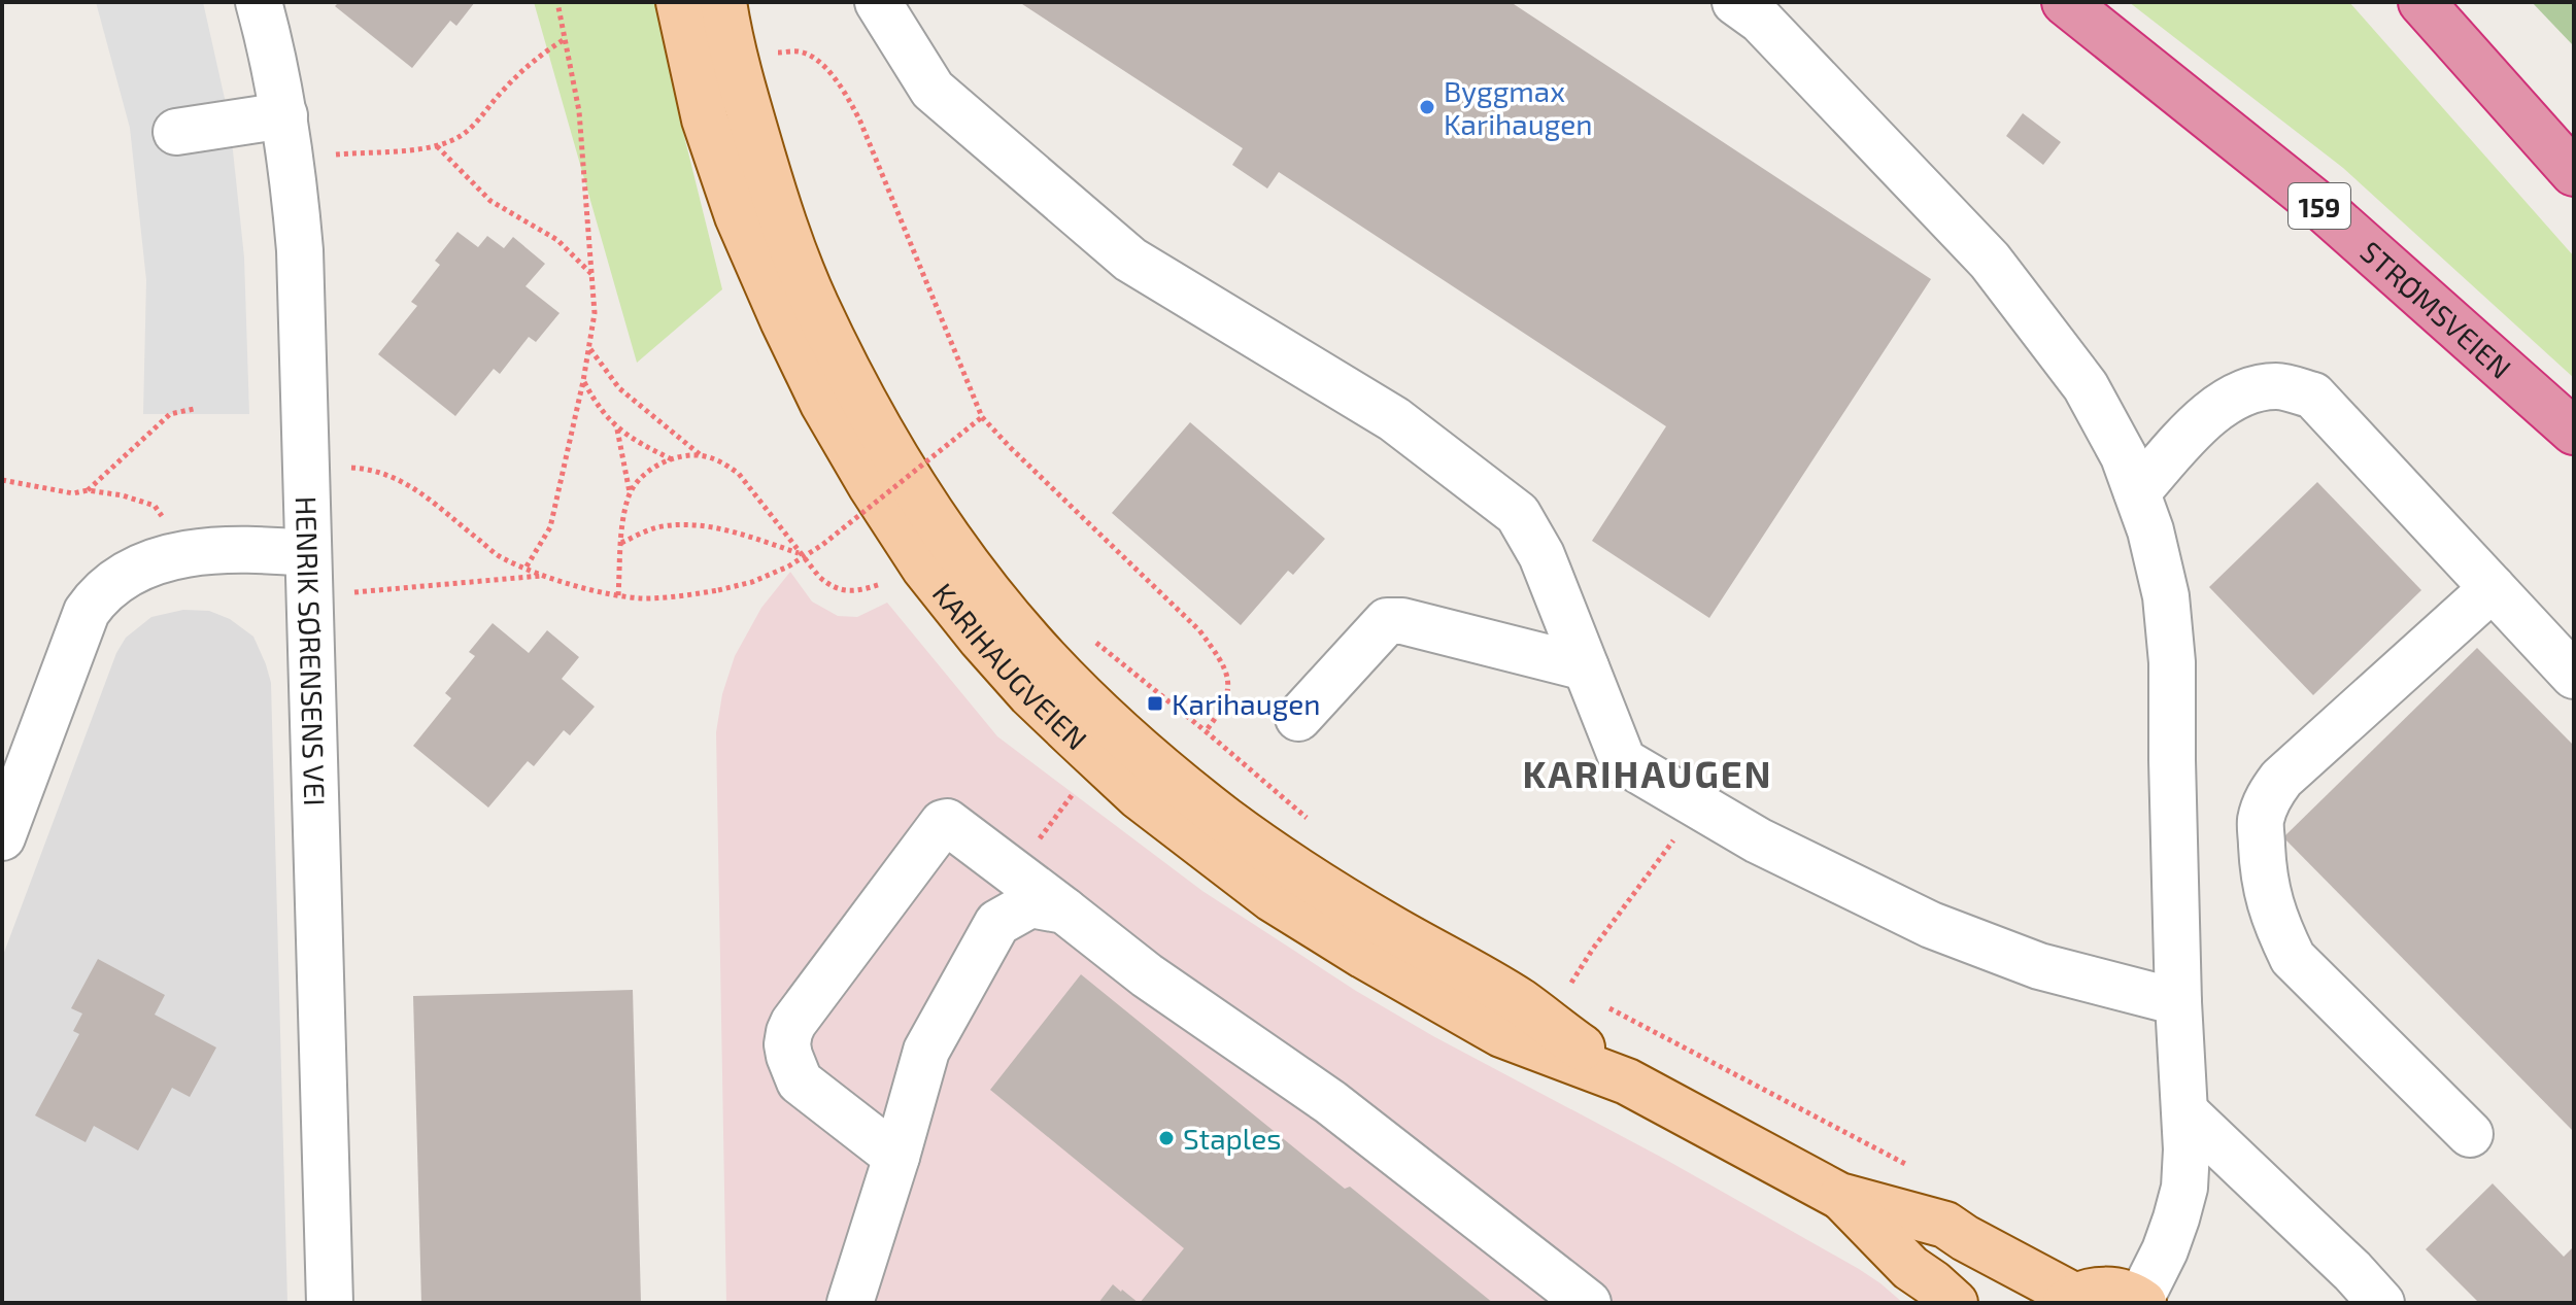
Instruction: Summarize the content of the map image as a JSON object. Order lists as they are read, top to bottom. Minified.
{"streets":{"highway":["159","STRØMSVEIEN"],"main road":["KARIHAUGVEIEN"],"street":["HENRIK SØRENSENS VEI"]},"districts":["KARIHAUGEN"],"places":{"other":["Byggmax Karihaugen","Staples"],"transit":["Karihaugen"]}}
